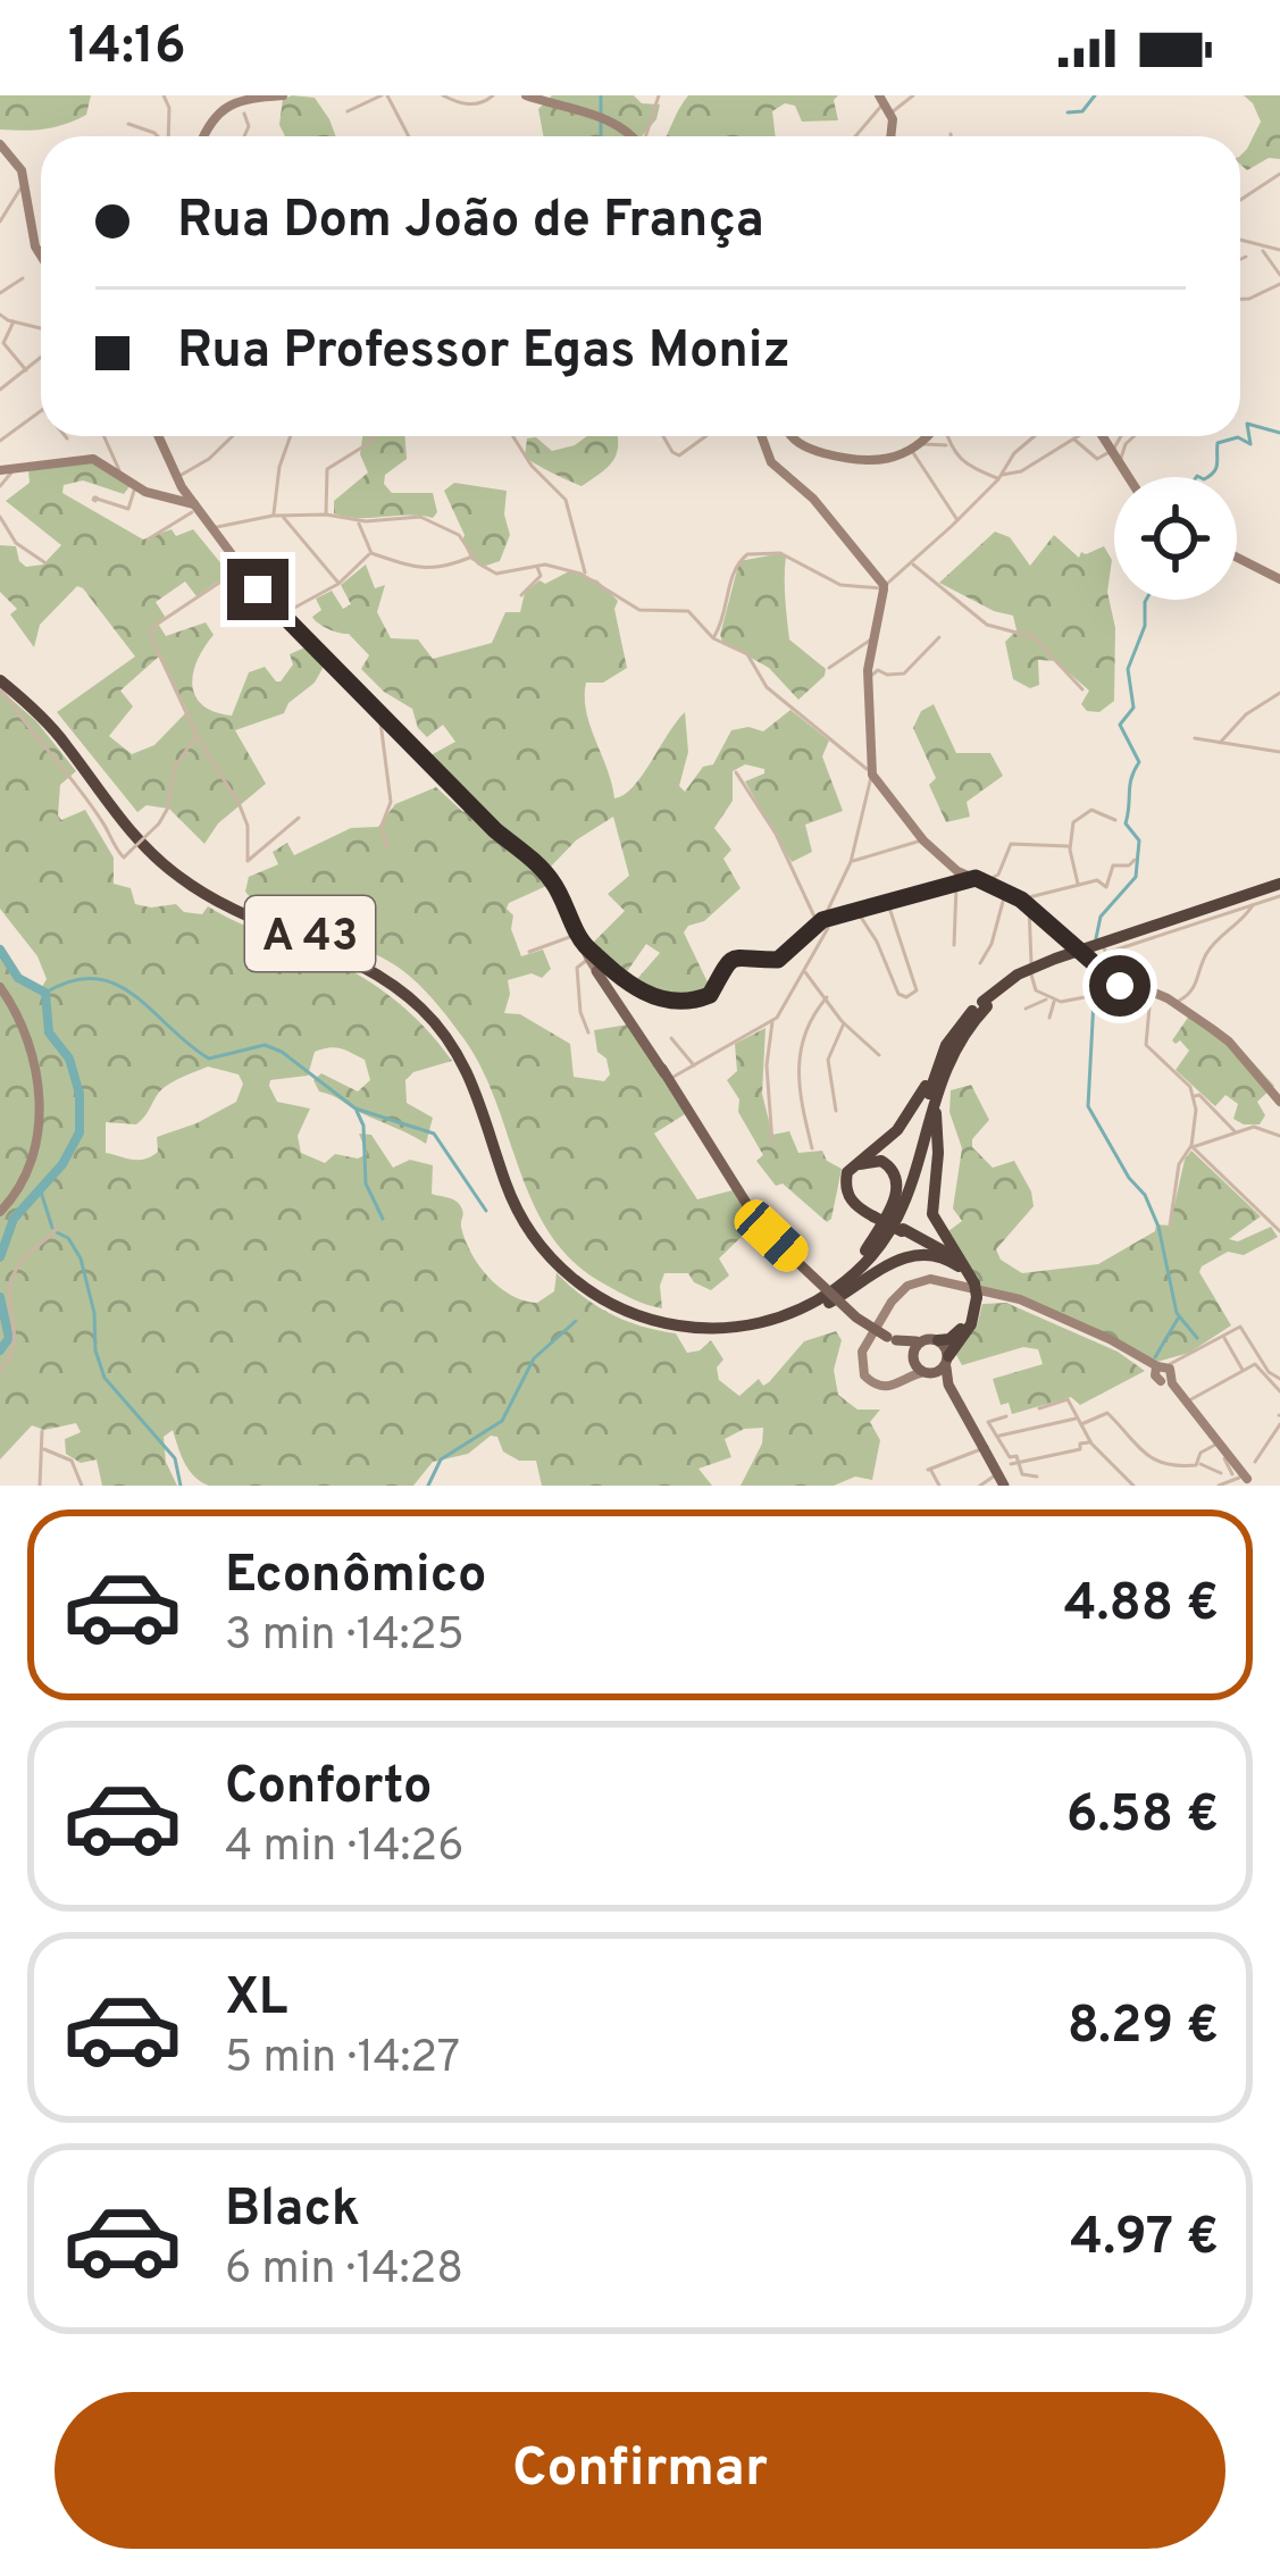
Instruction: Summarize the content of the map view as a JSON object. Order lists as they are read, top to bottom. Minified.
{"streets":{"highway":["A 43"]},"page":{"status":"14:16","banner":["Rua Dom João de França","Rua Professor Egas Moniz"],"list":[{"name":"Econômico","note":"3 min · 14:25","value":"4.88 €"},{"name":"Conforto","note":"4 min · 14:26","value":"6.58 €"},{"name":"XL","note":"5 min · 14:27","value":"8.29 €"},{"name":"Black","note":"6 min · 14:28","value":"4.97 €"}],"buttons":"Confirmar"}}
